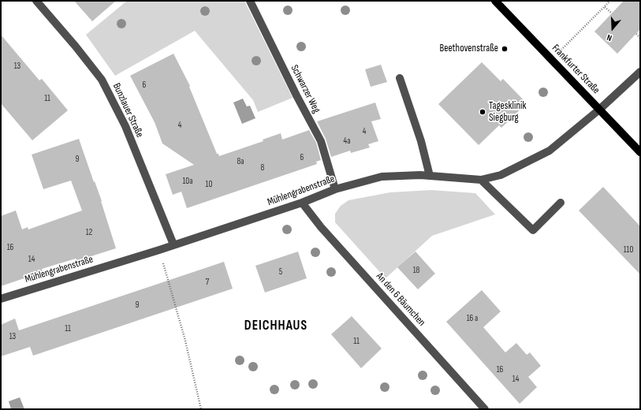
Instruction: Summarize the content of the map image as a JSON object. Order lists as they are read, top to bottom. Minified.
{"streets":{"main road":["Frankfurter Straße"],"street":["Schwarzer Weg","Bunzlauer Straße","Mühlengrabenstraße","An den 6 Bäumchen"]},"crossings":[["Frankfurter Straße","Mühlengrabenstraße"],["Schwarzer Weg","Mühlengrabenstraße"],["Bunzlauer Straße","Mühlengrabenstraße"],["Mühlengrabenstraße","An den 6 Bäumchen"]],"districts":["DEICHHAUS"],"places":["Beethovenstraße","Tagesklinik Siegburg"],"house_numbers":["13","6","11","4","4","4a","6","9","8a","8","10a","10","12","16","110","14","18","5","7","9","16 a","11","13","11","16","14"],"north":"bottom"}
